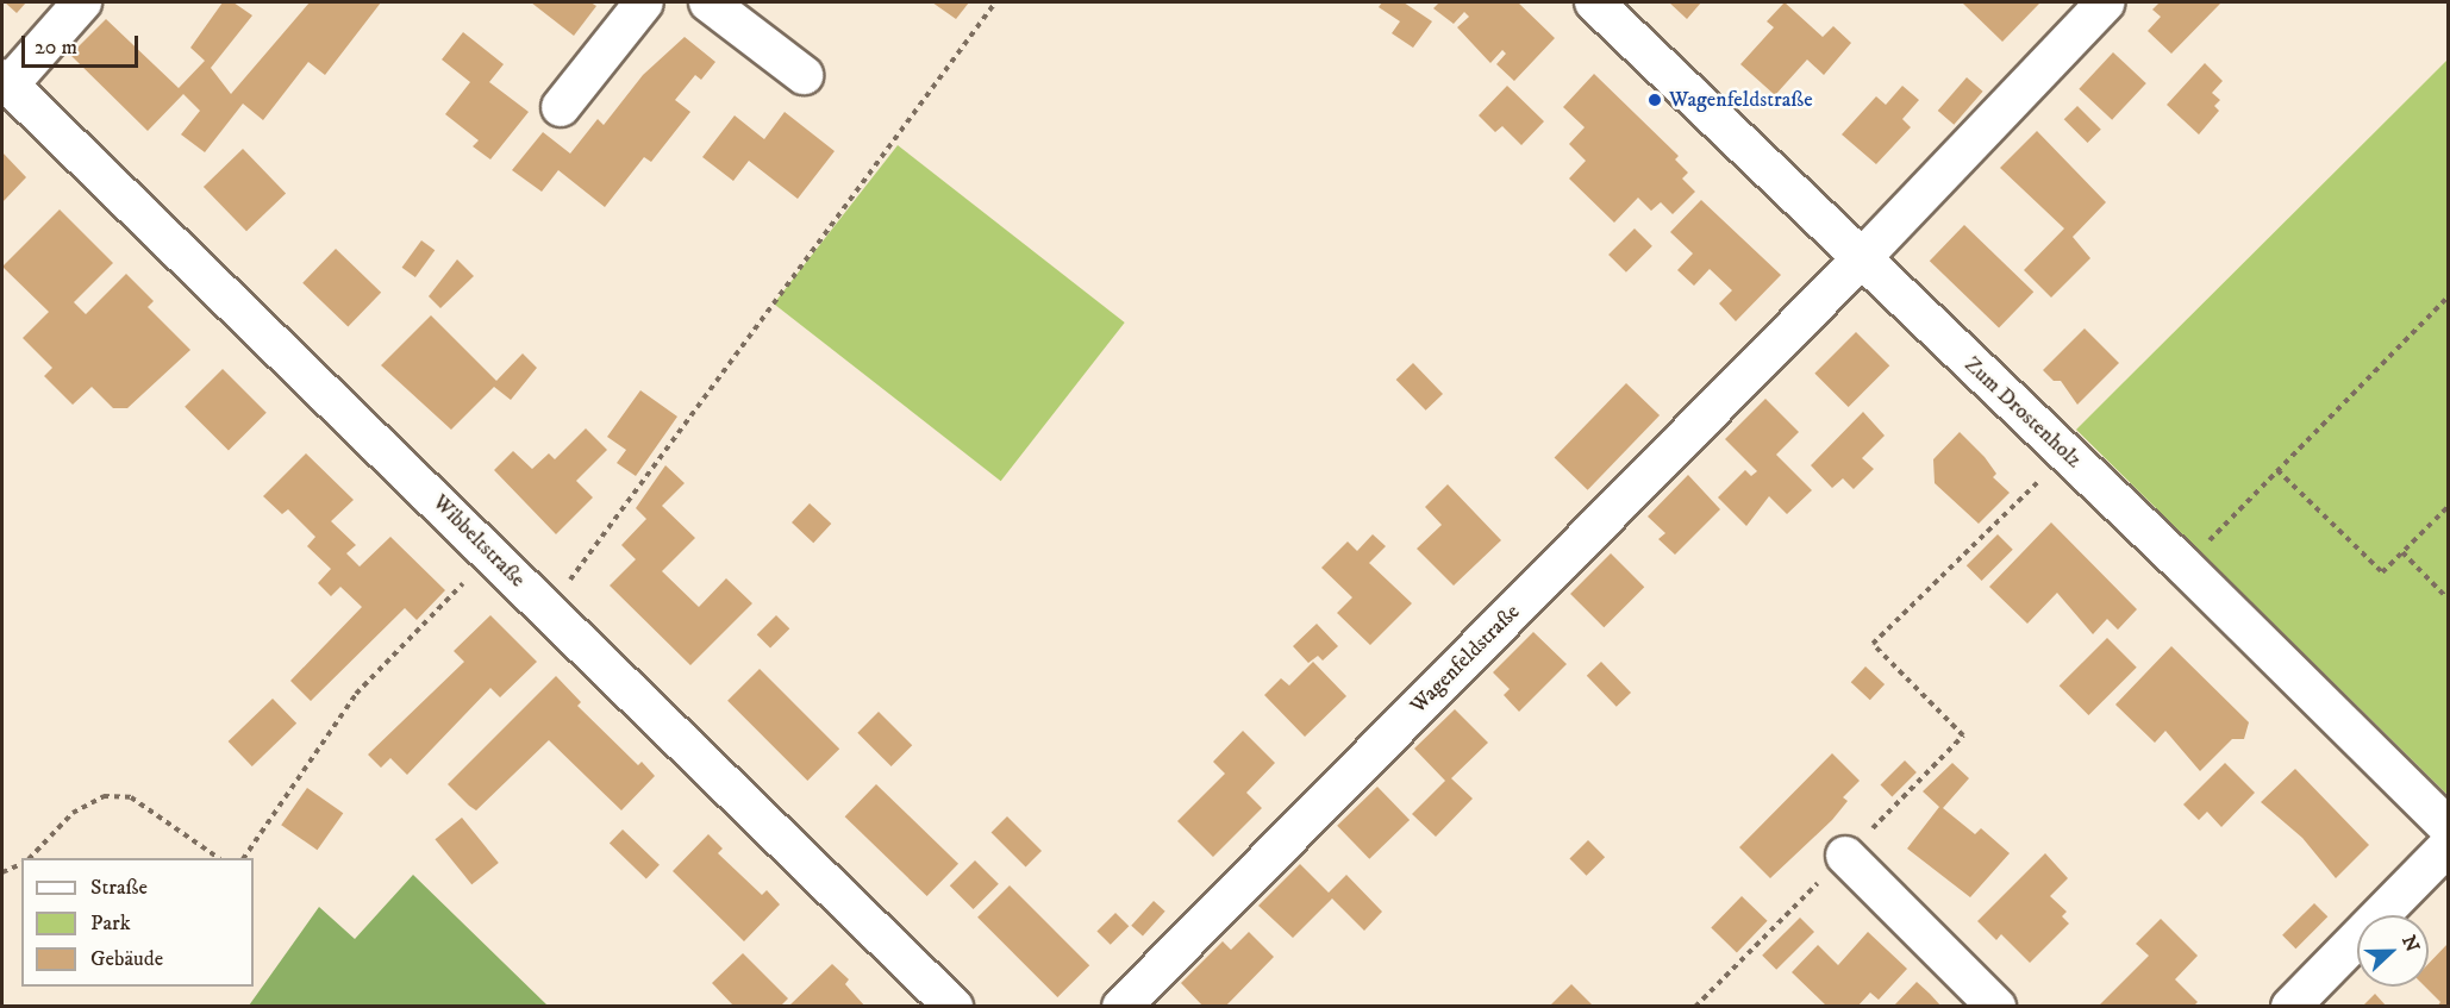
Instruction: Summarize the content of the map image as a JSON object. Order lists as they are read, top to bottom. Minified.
{"streets":{"street":["Zum Drostenholz","Wibbeltstraße","Wagenfeldstraße"]},"crossings":[["Zum Drostenholz","Wagenfeldstraße"]],"places":["Wagenfeldstraße"],"legend":["Straße","Park","Gebäude"],"scale_bar":"20 m","north":"right"}
